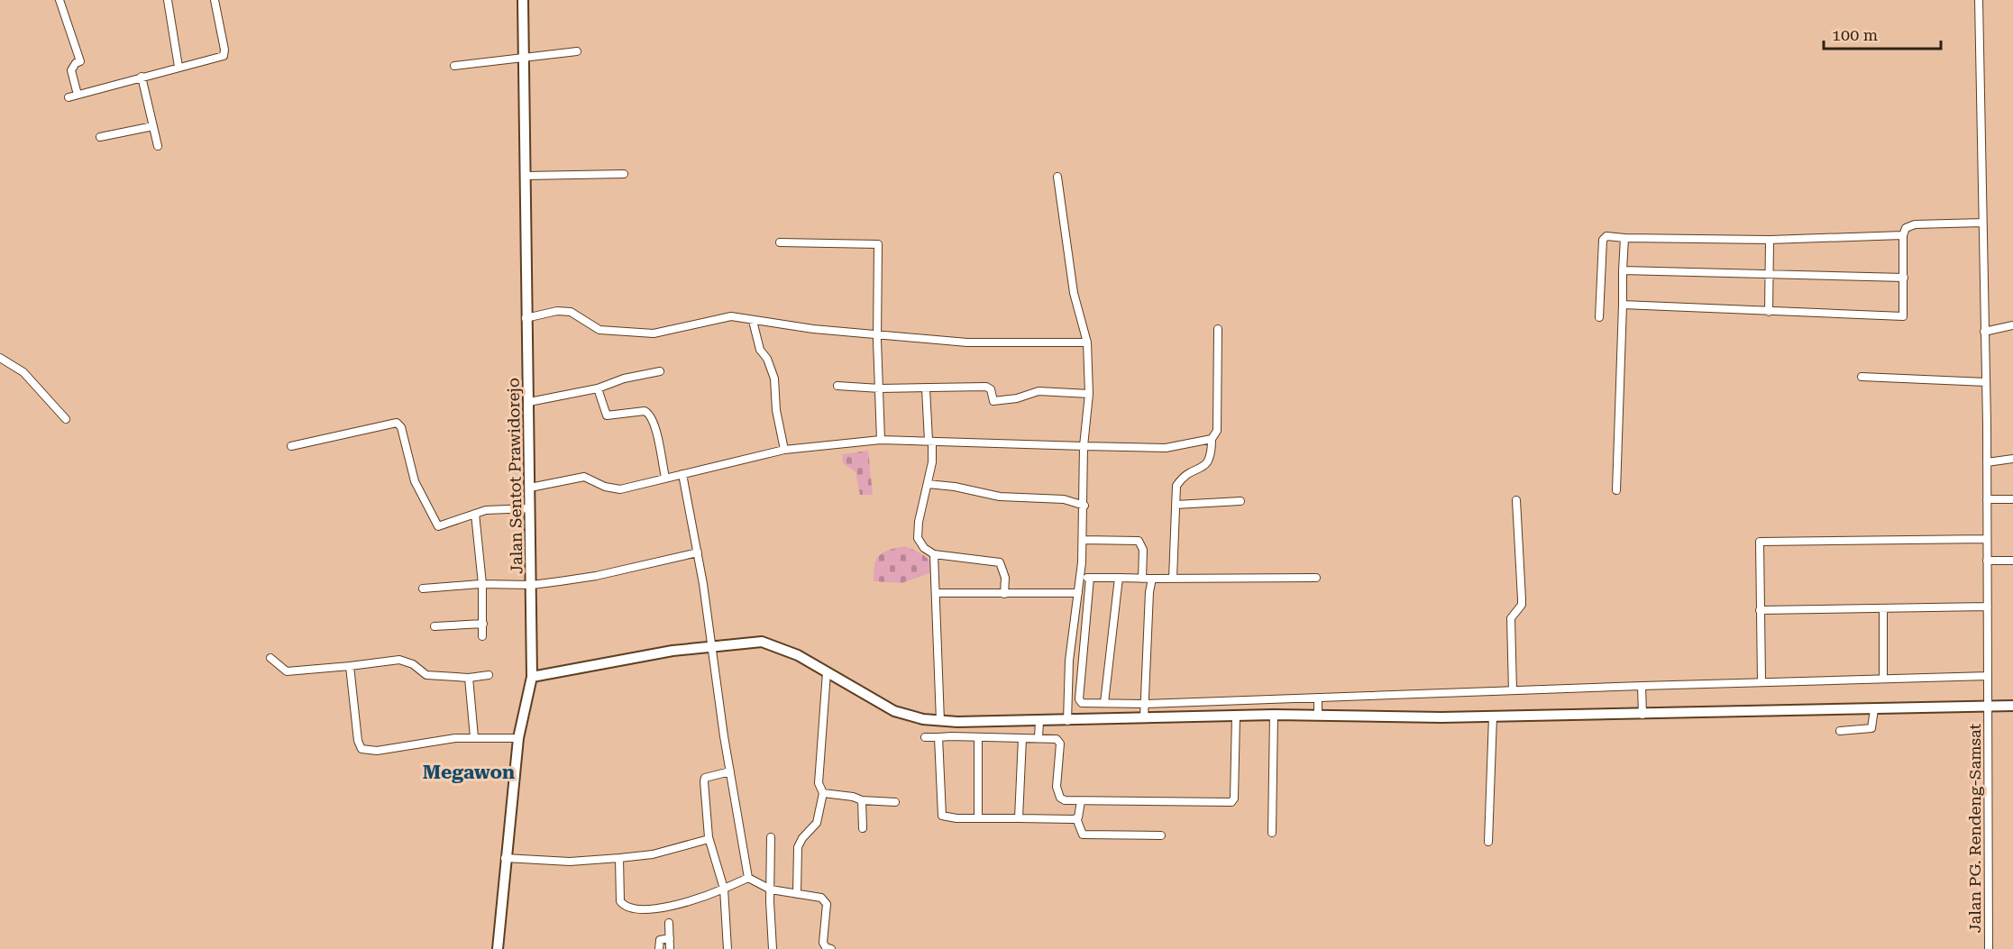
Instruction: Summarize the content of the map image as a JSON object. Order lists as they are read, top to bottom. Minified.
{"streets":{"street":["Jalan Sentot Prawidorejo","Jalan PG. Rendeng-Samsat"]},"districts":["Megawon"],"scale_bar":"100 m"}
